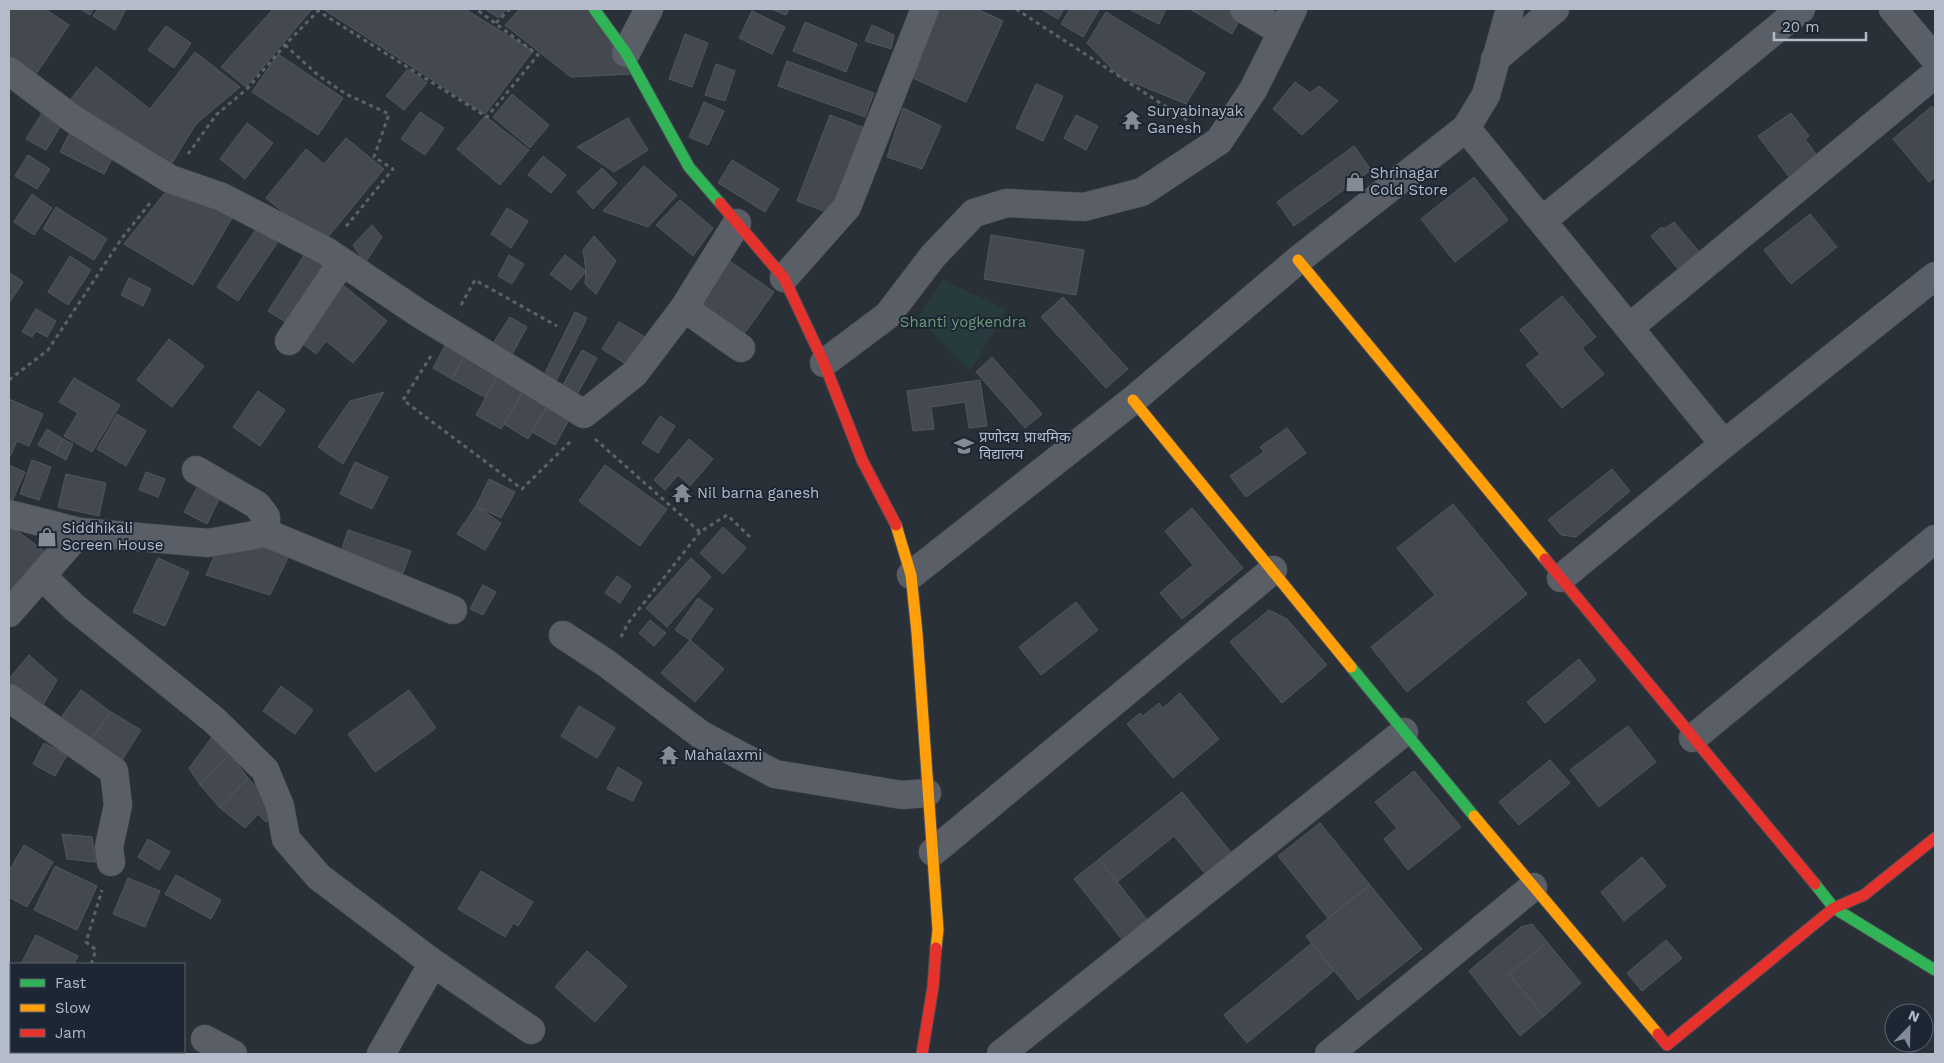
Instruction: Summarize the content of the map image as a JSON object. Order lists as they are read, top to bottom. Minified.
{"parks":["Shanti yogkendra"],"places":{"temple":["Suryabinayak Ganesh","Nil barna ganesh","Mahalaxmi"],"shop":["Shrinagar Cold Store","Siddhikali Screen House"],"school or university":["प्रणोदय प्राथमिक विद्यालय"]},"legend":["Fast","Slow","Jam"],"scale_bar":"20 m","north":"top right"}
